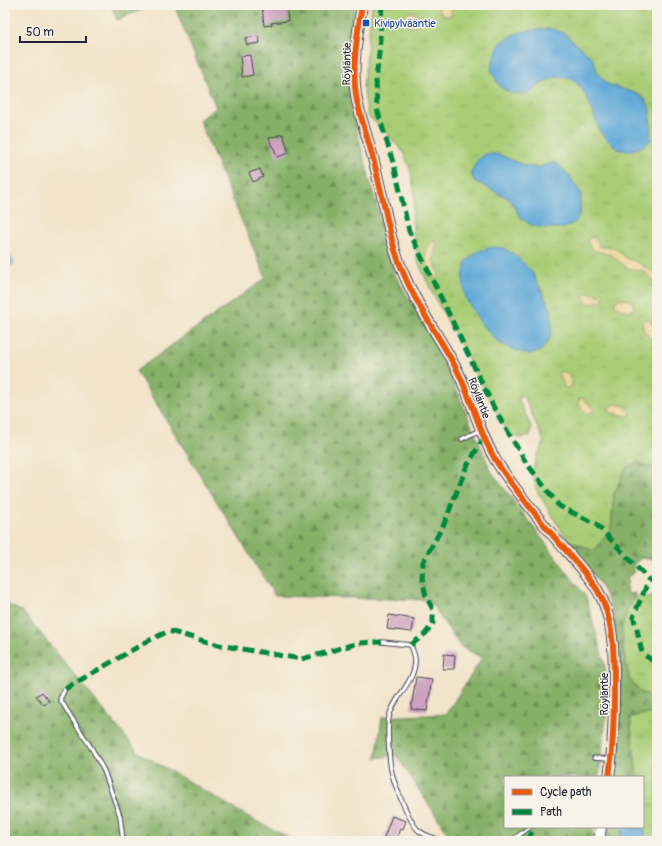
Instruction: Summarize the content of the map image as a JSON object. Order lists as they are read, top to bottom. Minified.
{"streets":{"street":["Röyläntie"]},"places":{"transit":["Kivipylvääntie"]},"legend":["Cycle path","Path"],"scale_bar":"50 m"}
